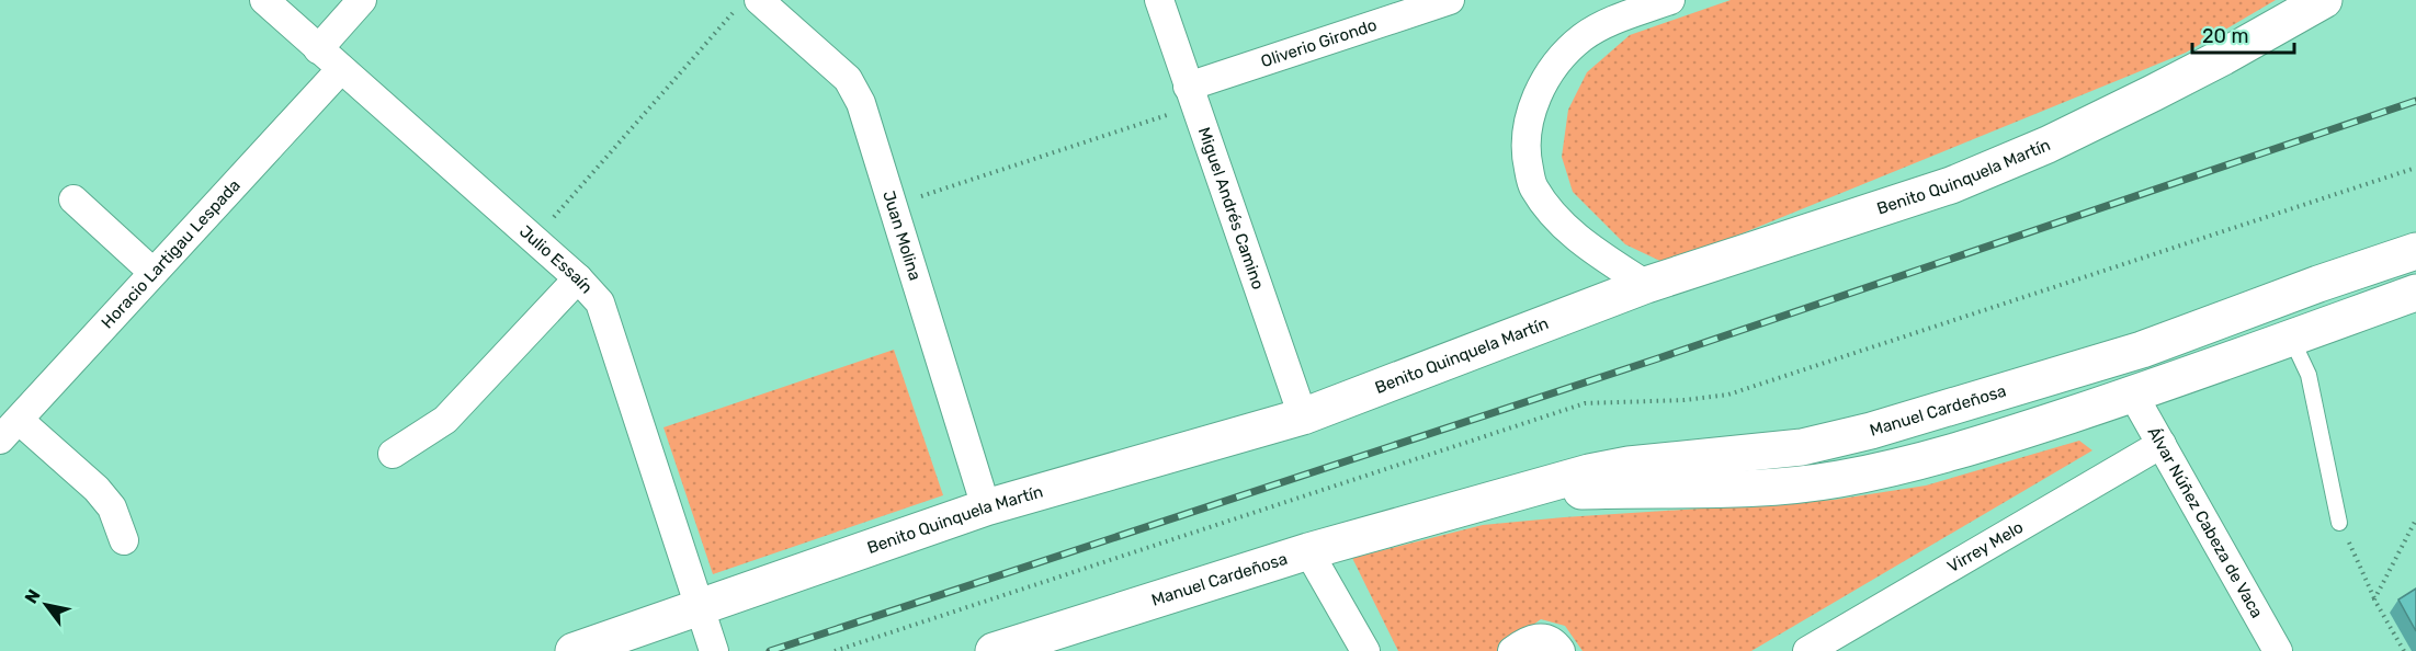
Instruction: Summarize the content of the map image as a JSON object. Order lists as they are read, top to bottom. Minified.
{"streets":{"main road":["Benito Quinquela Martín","Manuel Cardeñosa"],"street":["Oliverio Girondo","Miguel Andrés Camino","Juan Molina","Horacio Lartigau Lespada","Julio Essaín","Álvar Núñez Cabeza de Vaca","Virrey Melo"]},"crossings":[["Oliverio Girondo","Miguel Andrés Camino"],["Benito Quinquela Martín","Miguel Andrés Camino"],["Benito Quinquela Martín","Juan Molina"],["Benito Quinquela Martín","Julio Essaín"],["Horacio Lartigau Lespada","Julio Essaín"],["Manuel Cardeñosa","Álvar Núñez Cabeza de Vaca"],["Álvar Núñez Cabeza de Vaca","Virrey Melo"]],"scale_bar":"20 m","north":"top left"}
